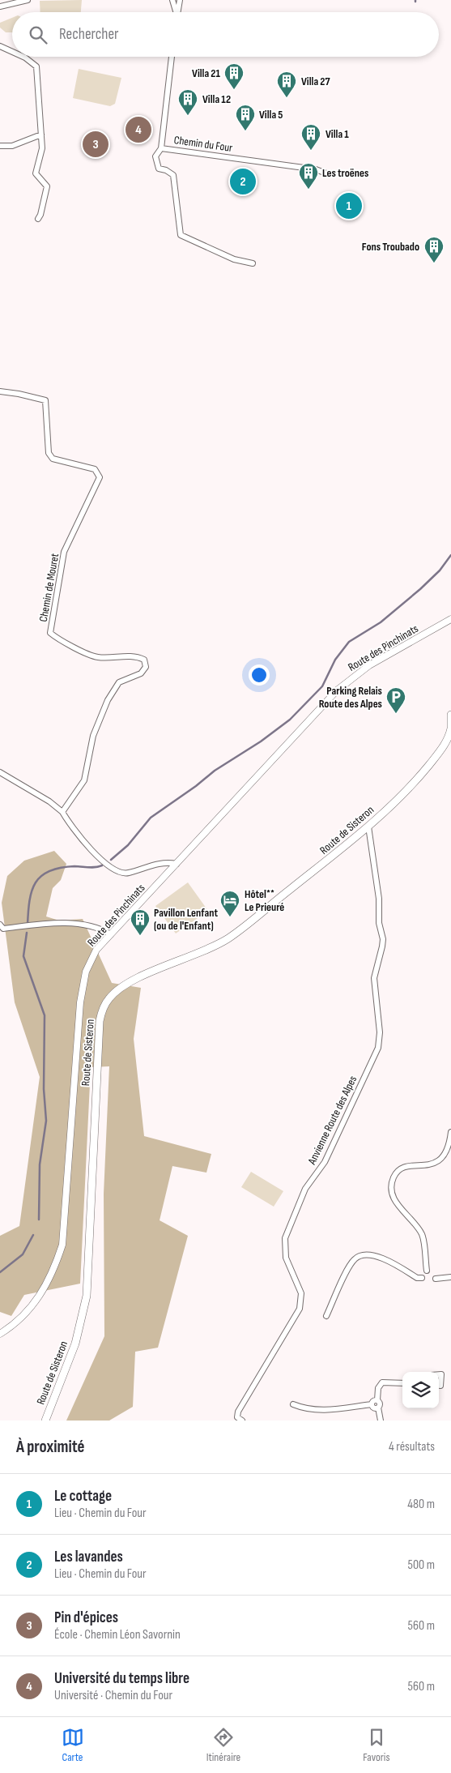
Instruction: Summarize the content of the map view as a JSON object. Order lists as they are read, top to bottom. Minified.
{"streets":{"main road":["Route de Sisteron"],"street":["Chemin du Four","Chemin de Mouret","Route des Pinchinats","Anvienne Route des Alpes"]},"crossings":[["Route de Sisteron","Anvienne Route des Alpes"]],"places":{"building":["Villa 21","Villa 27","Villa 12","Villa 5","Villa 1","Les troënes","Fons Troubado","Pavillon Lenfant (ou de l'Enfant)"],"parking":["Parking Relais Route des Alpes"],"hotel":["Hôtel** Le Prieuré"]},"page":{"search":"Rechercher","pins":["4","3","2","1"],"heading":["À proximité","4 résultats"],"list":[{"mark":"1","name":"Le cottage","note":"Lieu · Chemin du Four","value":"480 m"},{"mark":"2","name":"Les lavandes","note":"Lieu · Chemin du Four","value":"500 m"},{"mark":"3","name":"Pin d'épices","note":"École · Chemin Léon Savornin","value":"560 m"},{"mark":"4","name":"Université du temps libre","note":"Université · Chemin du Four","value":"560 m"}],"nav":["Carte","Itinéraire","Favoris"]}}
